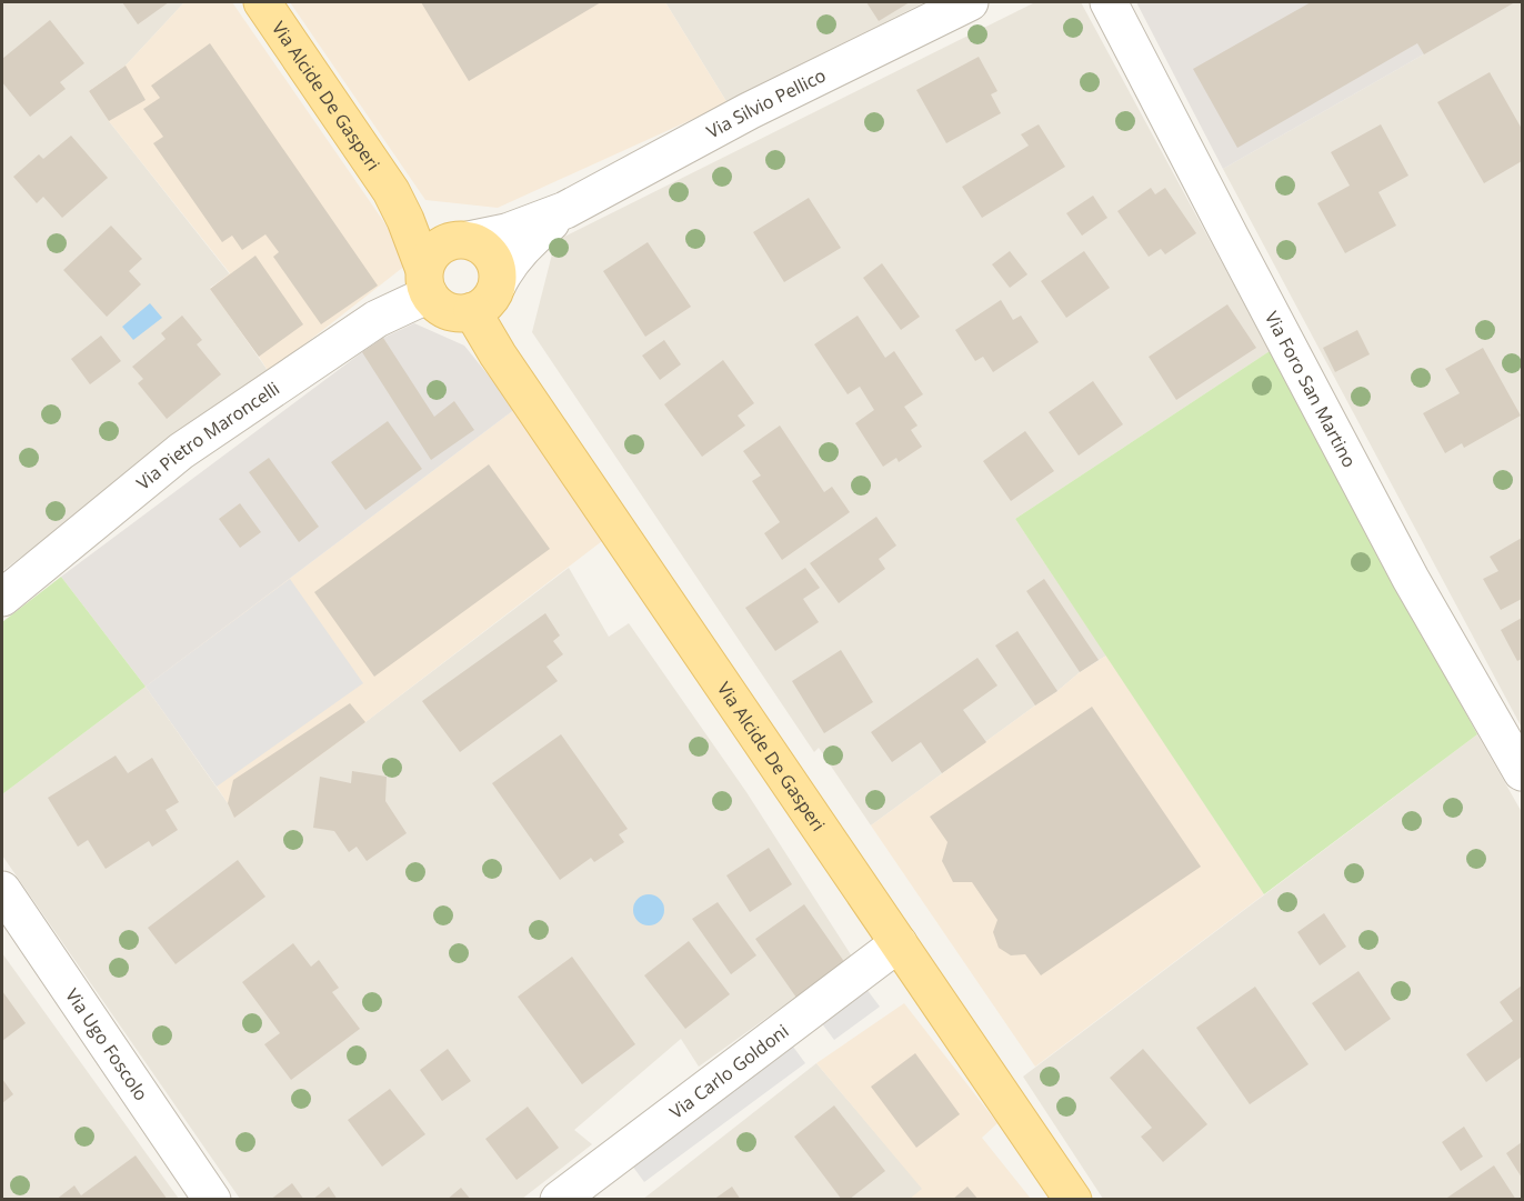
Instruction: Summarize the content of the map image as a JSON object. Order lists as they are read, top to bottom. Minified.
{"streets":{"main road":["Via Alcide De Gasperi"],"street":["Via Silvio Pellico","Via Foro San Martino","Via Pietro Maroncelli","Via Ugo Foscolo","Via Carlo Goldoni"]},"crossings":[["Via Alcide De Gasperi","Via Silvio Pellico"],["Via Alcide De Gasperi","Via Pietro Maroncelli"],["Via Alcide De Gasperi","Via Carlo Goldoni"],["Via Silvio Pellico","Via Pietro Maroncelli"]]}
